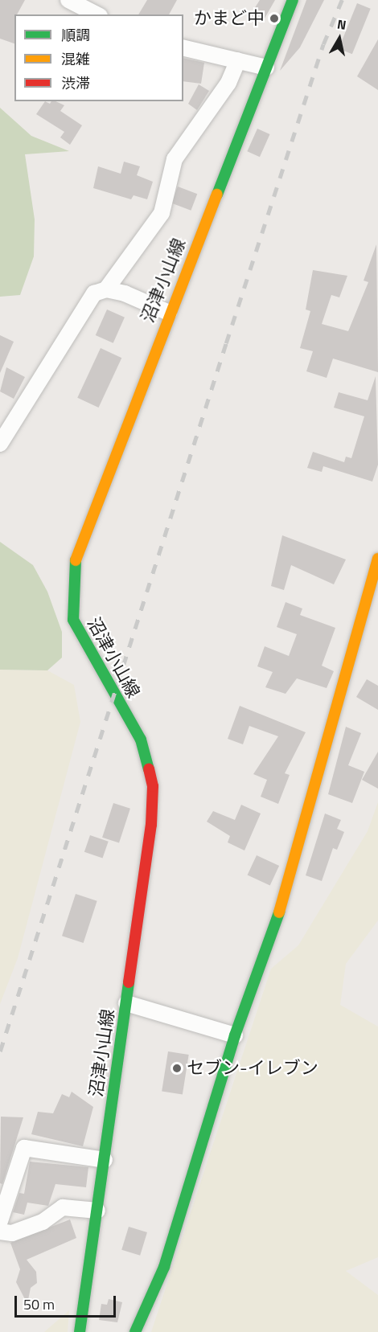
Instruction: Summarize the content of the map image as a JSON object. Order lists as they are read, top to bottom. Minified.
{"streets":{"main road":["沼津小山線"]},"places":["かまど中","セブン-イレブン"],"legend":["順調","混雑","渋滞"],"scale_bar":"50 m","north":"top"}
